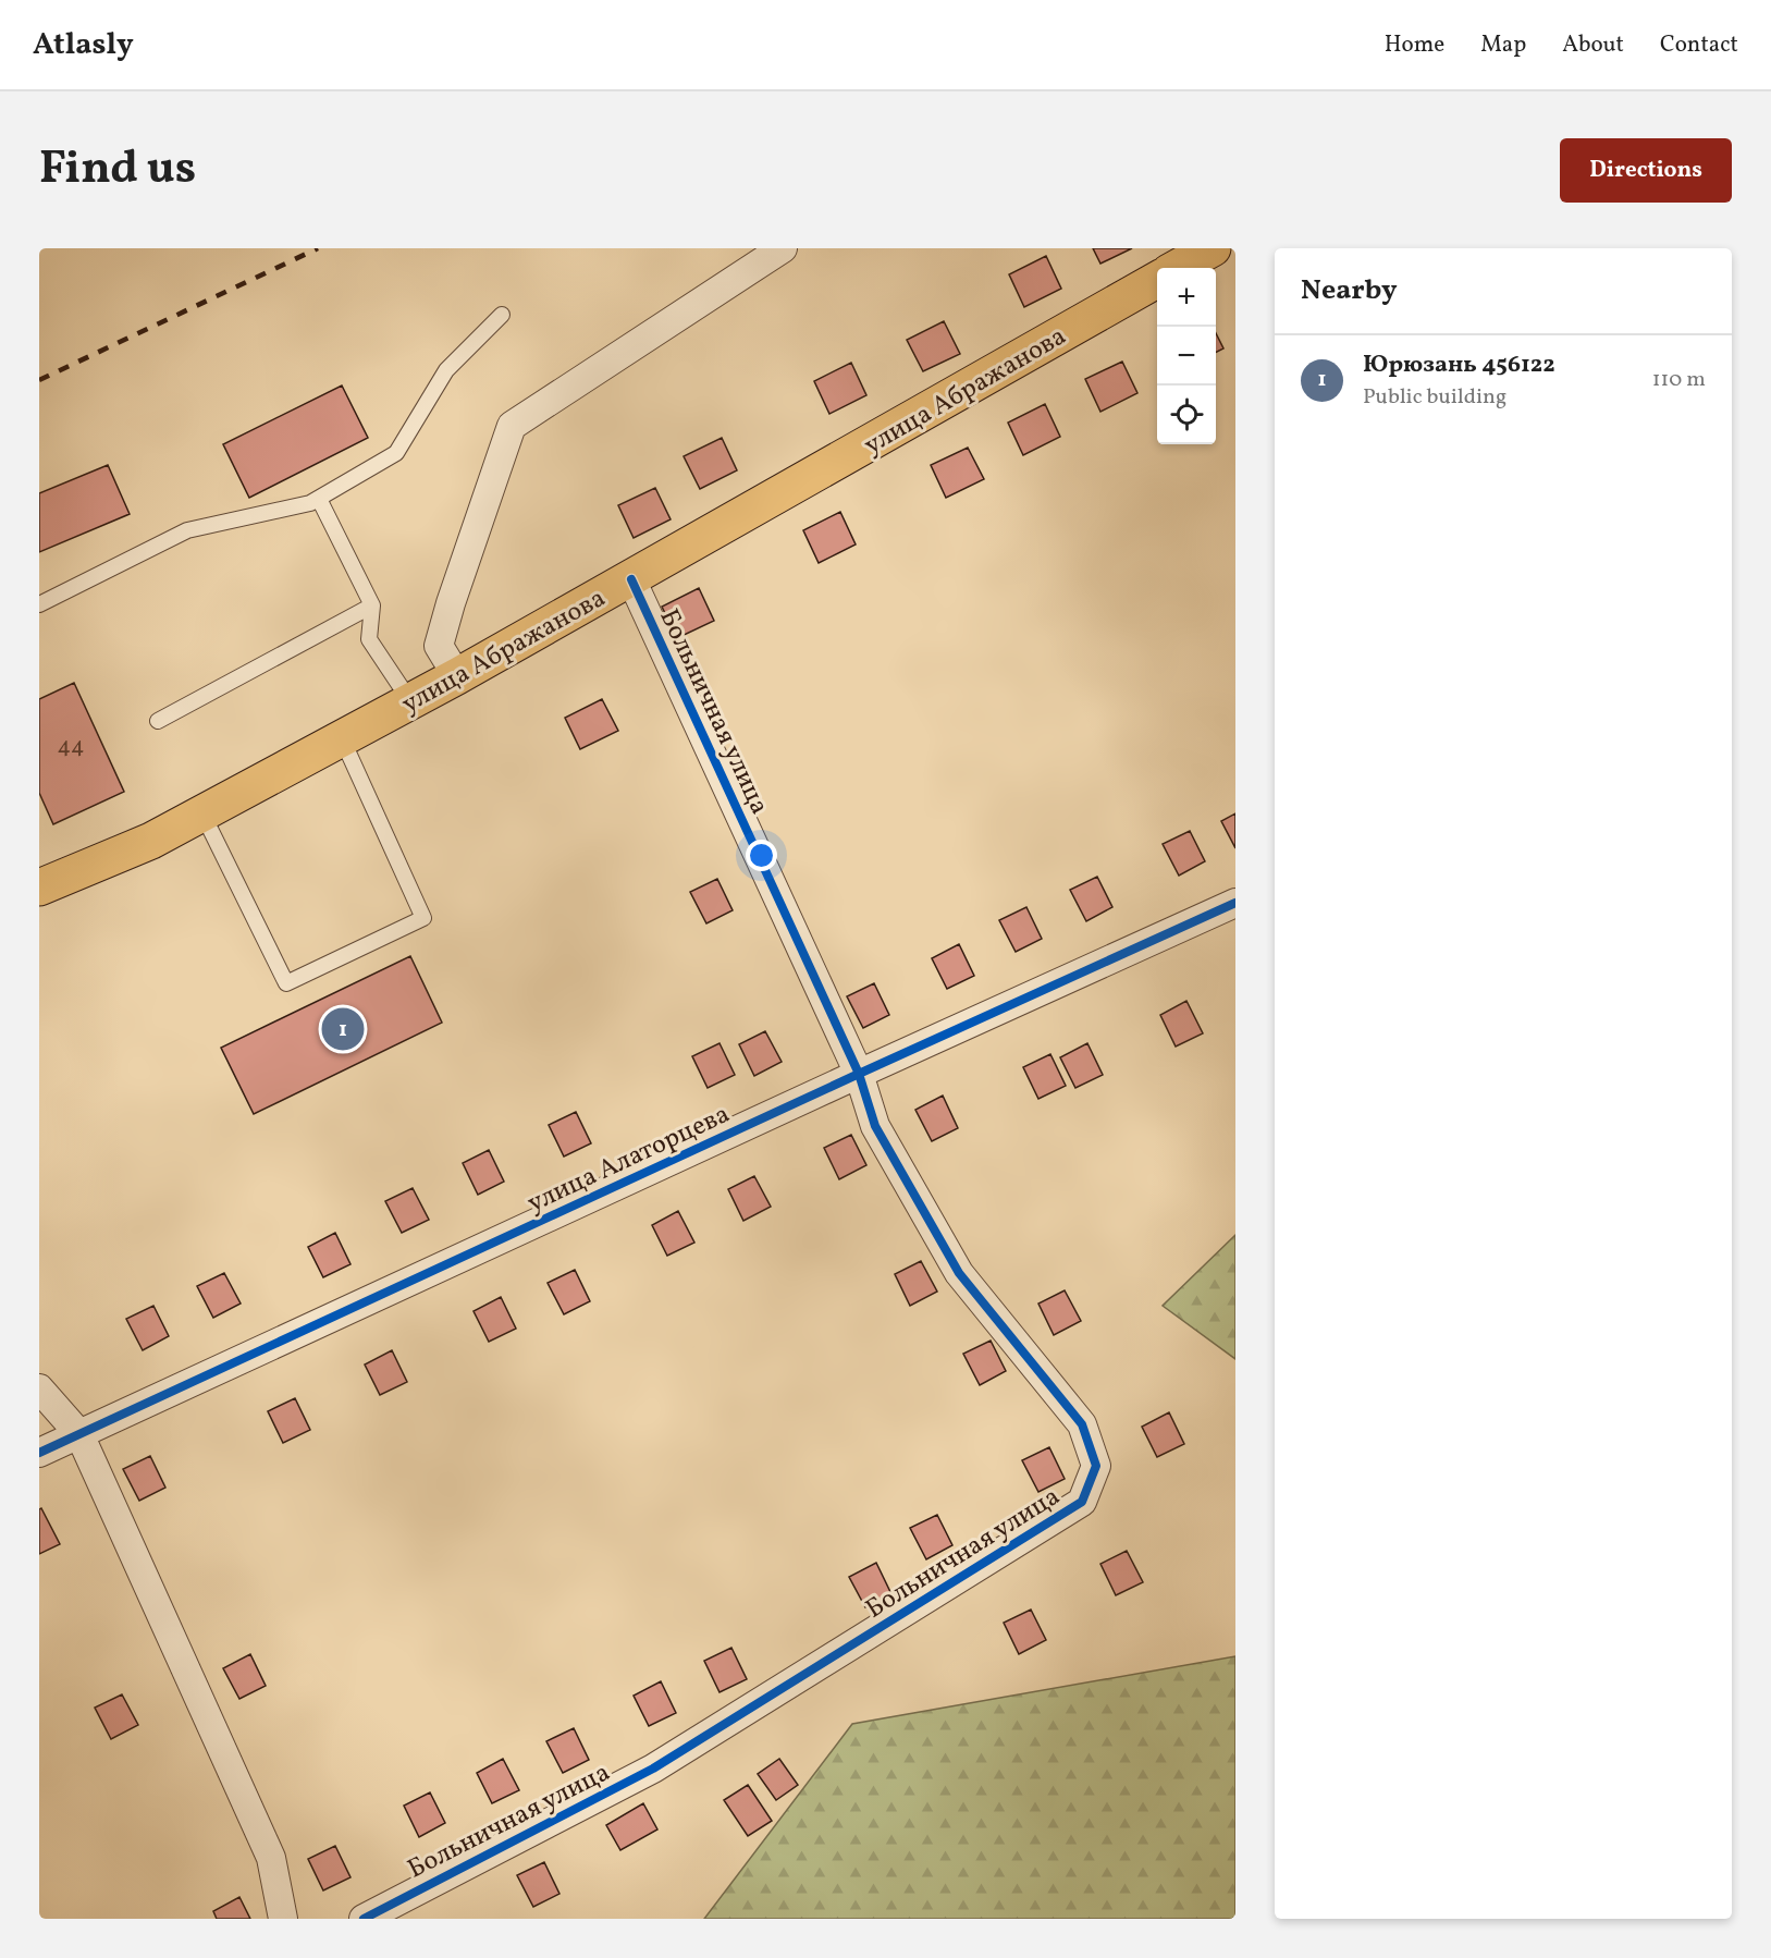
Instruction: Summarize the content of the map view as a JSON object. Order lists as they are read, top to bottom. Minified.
{"streets":{"main road":["улица Абражанова"],"street":["Больничная улица","улица Алаторцева"]},"crossings":[["улица Абражанова","Больничная улица"],["Больничная улица","улица Алаторцева"]],"house_numbers":["44"],"page":{"header":"Atlasly","nav":["Home","Map","About","Contact"],"title":"Find us","buttons":"Directions","heading":"Nearby","map_buttons":["+","−"],"list":[{"mark":"1","name":"Юрюзань 456122","note":"Public building","value":"110 m"}],"pins":"1"}}
